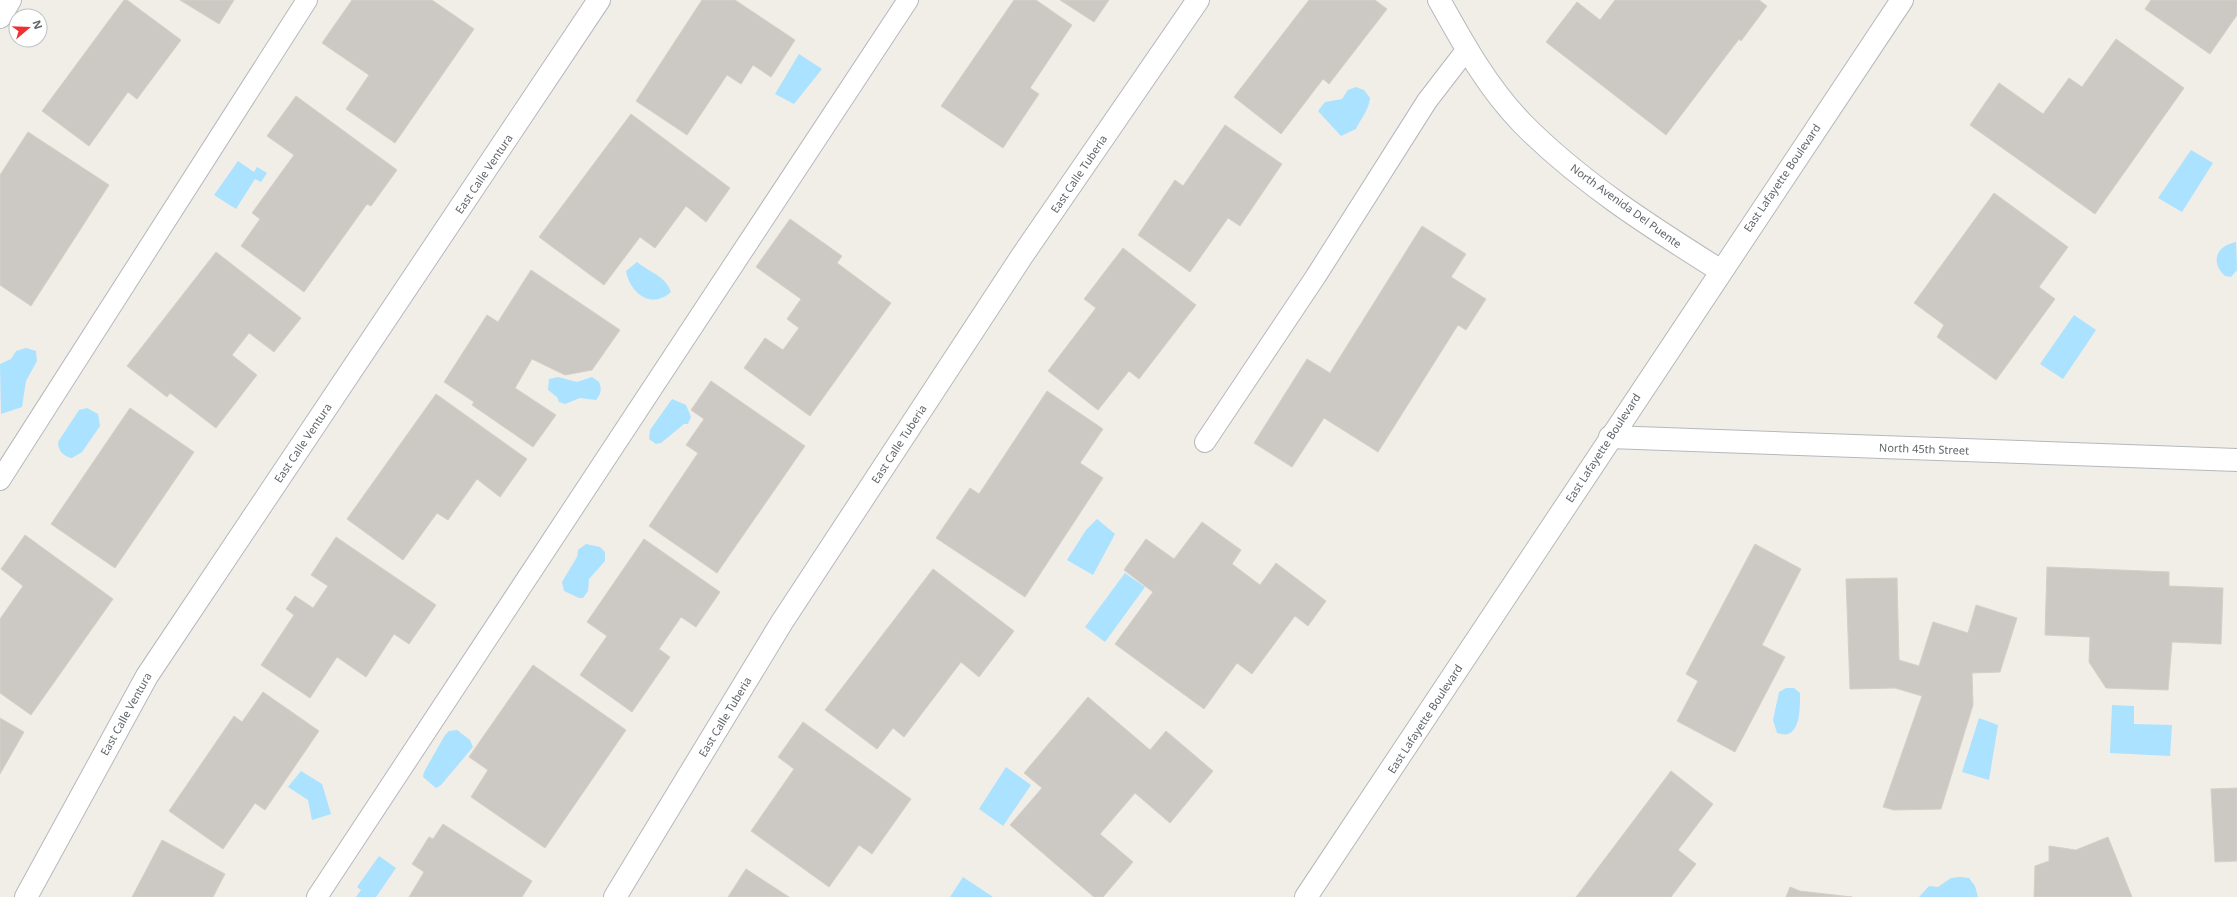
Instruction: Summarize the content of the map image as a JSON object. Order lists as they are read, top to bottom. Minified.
{"streets":{"street":["East Calle Ventura","East Calle Tuberia","East Lafayette Boulevard","North Avenida Del Puente","North 45th Street"]},"crossings":[["East Lafayette Boulevard","North Avenida Del Puente"],["East Lafayette Boulevard","North 45th Street"]],"north":"right"}
